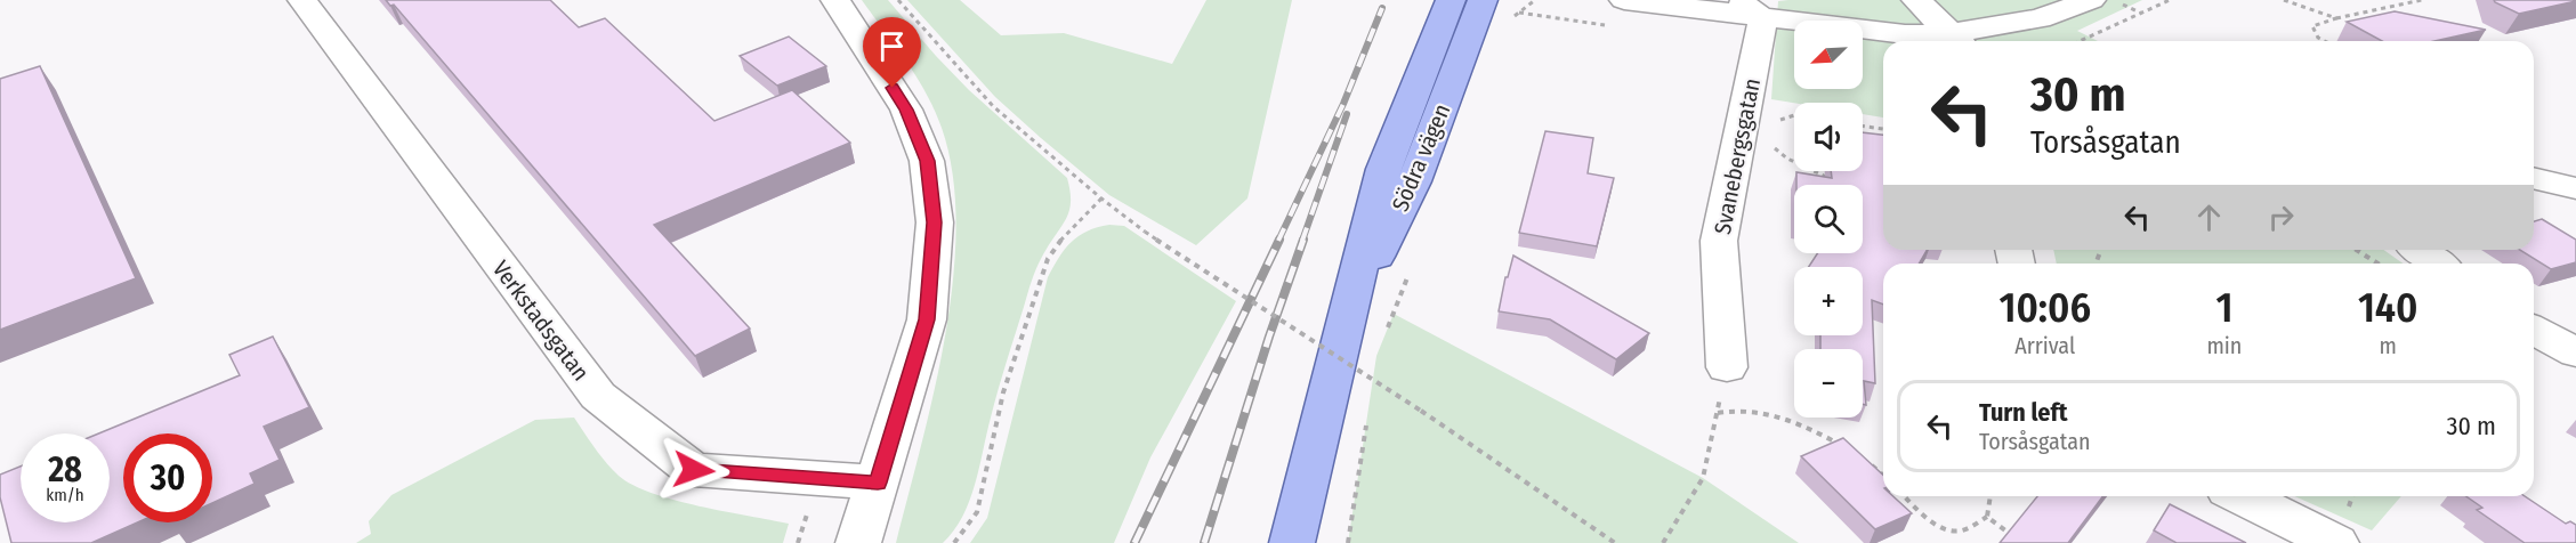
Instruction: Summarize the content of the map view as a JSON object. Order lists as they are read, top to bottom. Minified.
{"streets":{"main road":["Södra vägen"],"street":["Svanebergsgatan","Verkstadsgatan"]},"north":"bottom left","page":{"map_buttons":["+","−"],"turn":["30 m","Torsåsgatan"],"eta":["10:06","Arrival","1","min","140","m"],"list":[{"name":"Turn left","note":"Torsåsgatan","value":"30 m"}],"speed":"28 km/h","limit":"30"}}
